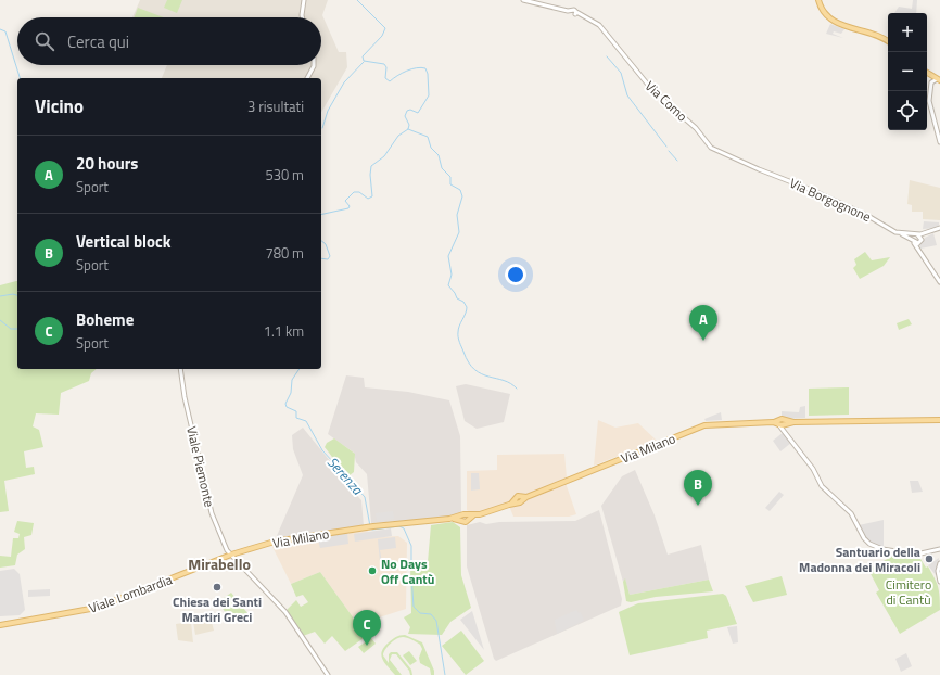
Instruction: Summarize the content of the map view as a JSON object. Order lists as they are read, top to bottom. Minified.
{"streets":{"main road":["Via Milano","Viale Lombardia"],"street":["Via Como","Via Borgognone","Viale Piemonte"]},"crossings":[["Via Como","Via Borgognone"],["Via Milano","Viale Piemonte"],["Via Milano","Viale Lombardia"],["Viale Piemonte","Viale Lombardia"]],"districts":["Mirabello"],"water":["Serenza"],"parks":["Cimitero di Cantù"],"places":["Santuario della Madonna dei Miracoli","No Days Off Cantù","Chiesa dei Santi Martiri Greci"],"page":{"map_buttons":["+","−"],"search":"Cerca qui","heading":["Vicino","3 risultati"],"list":[{"mark":"A","name":"20 hours","note":"Sport","value":"530 m"},{"mark":"B","name":"Vertical block","note":"Sport","value":"780 m"},{"mark":"C","name":"Boheme","note":"Sport","value":"1.1 km"}],"pins":["A","B","C"]}}
